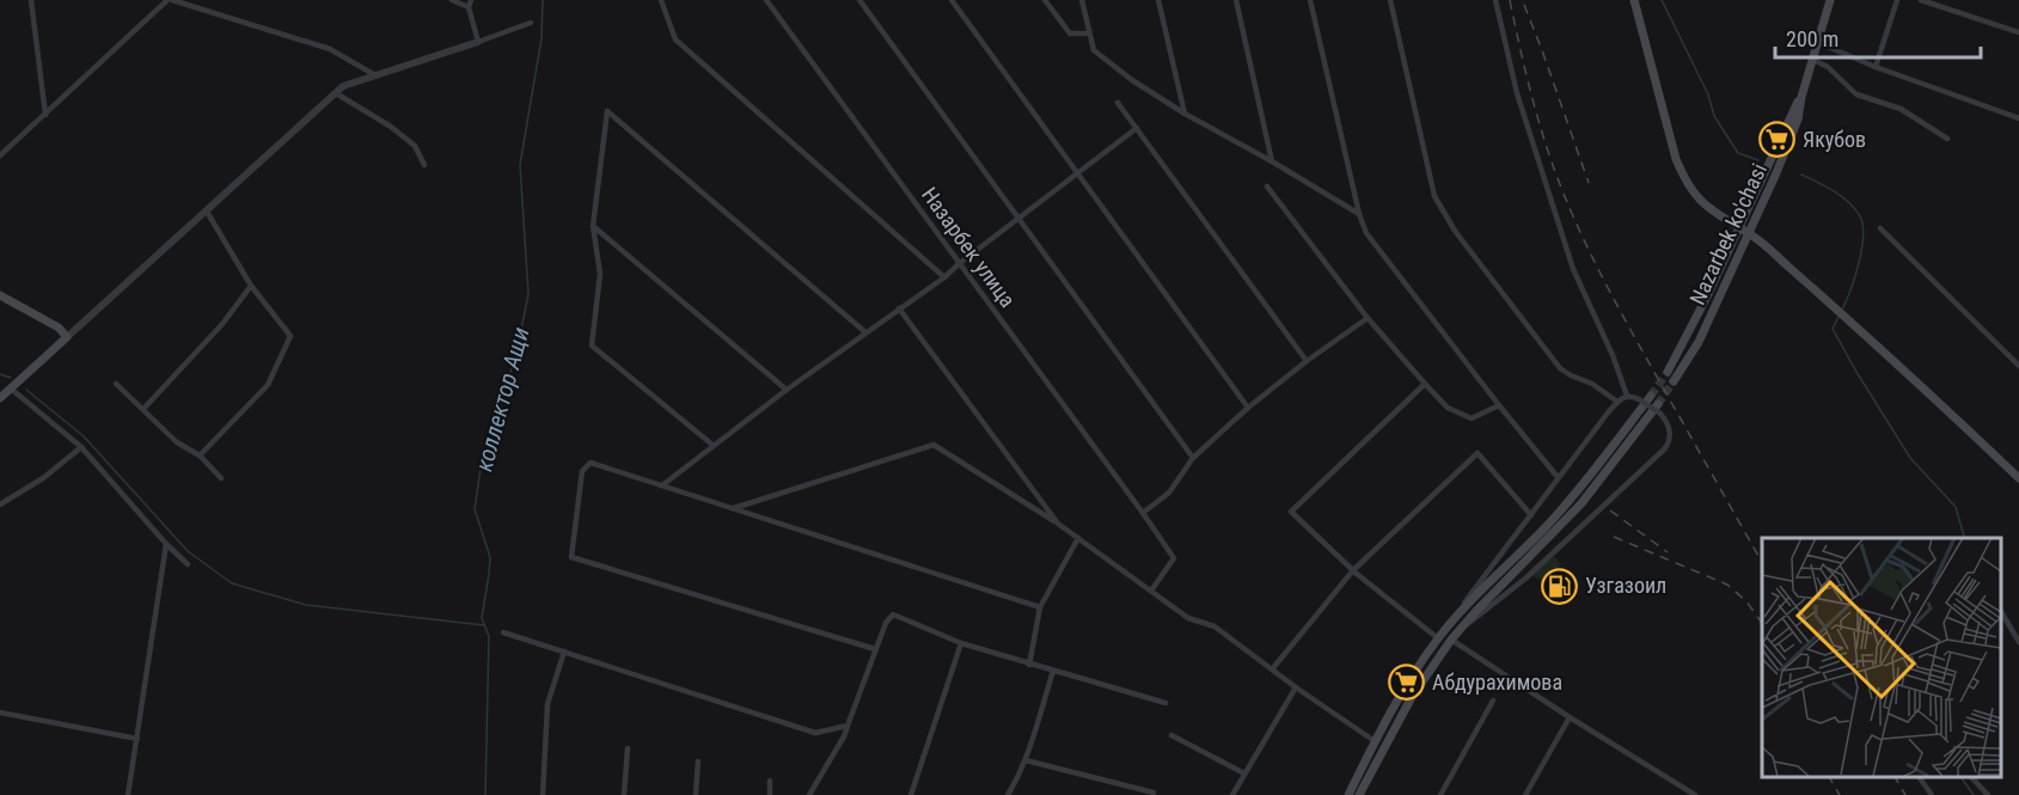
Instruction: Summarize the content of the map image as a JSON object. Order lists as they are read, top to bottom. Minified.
{"streets":{"main road":["Nazarbek ko'chasi"],"street":["Назарбек улица"]},"water":["коллектор Ащи"],"places":{"supermarket":["Якубов","Абдурахимова"],"fuel station":["Узгазоил"]},"scale_bar":"200 m"}
